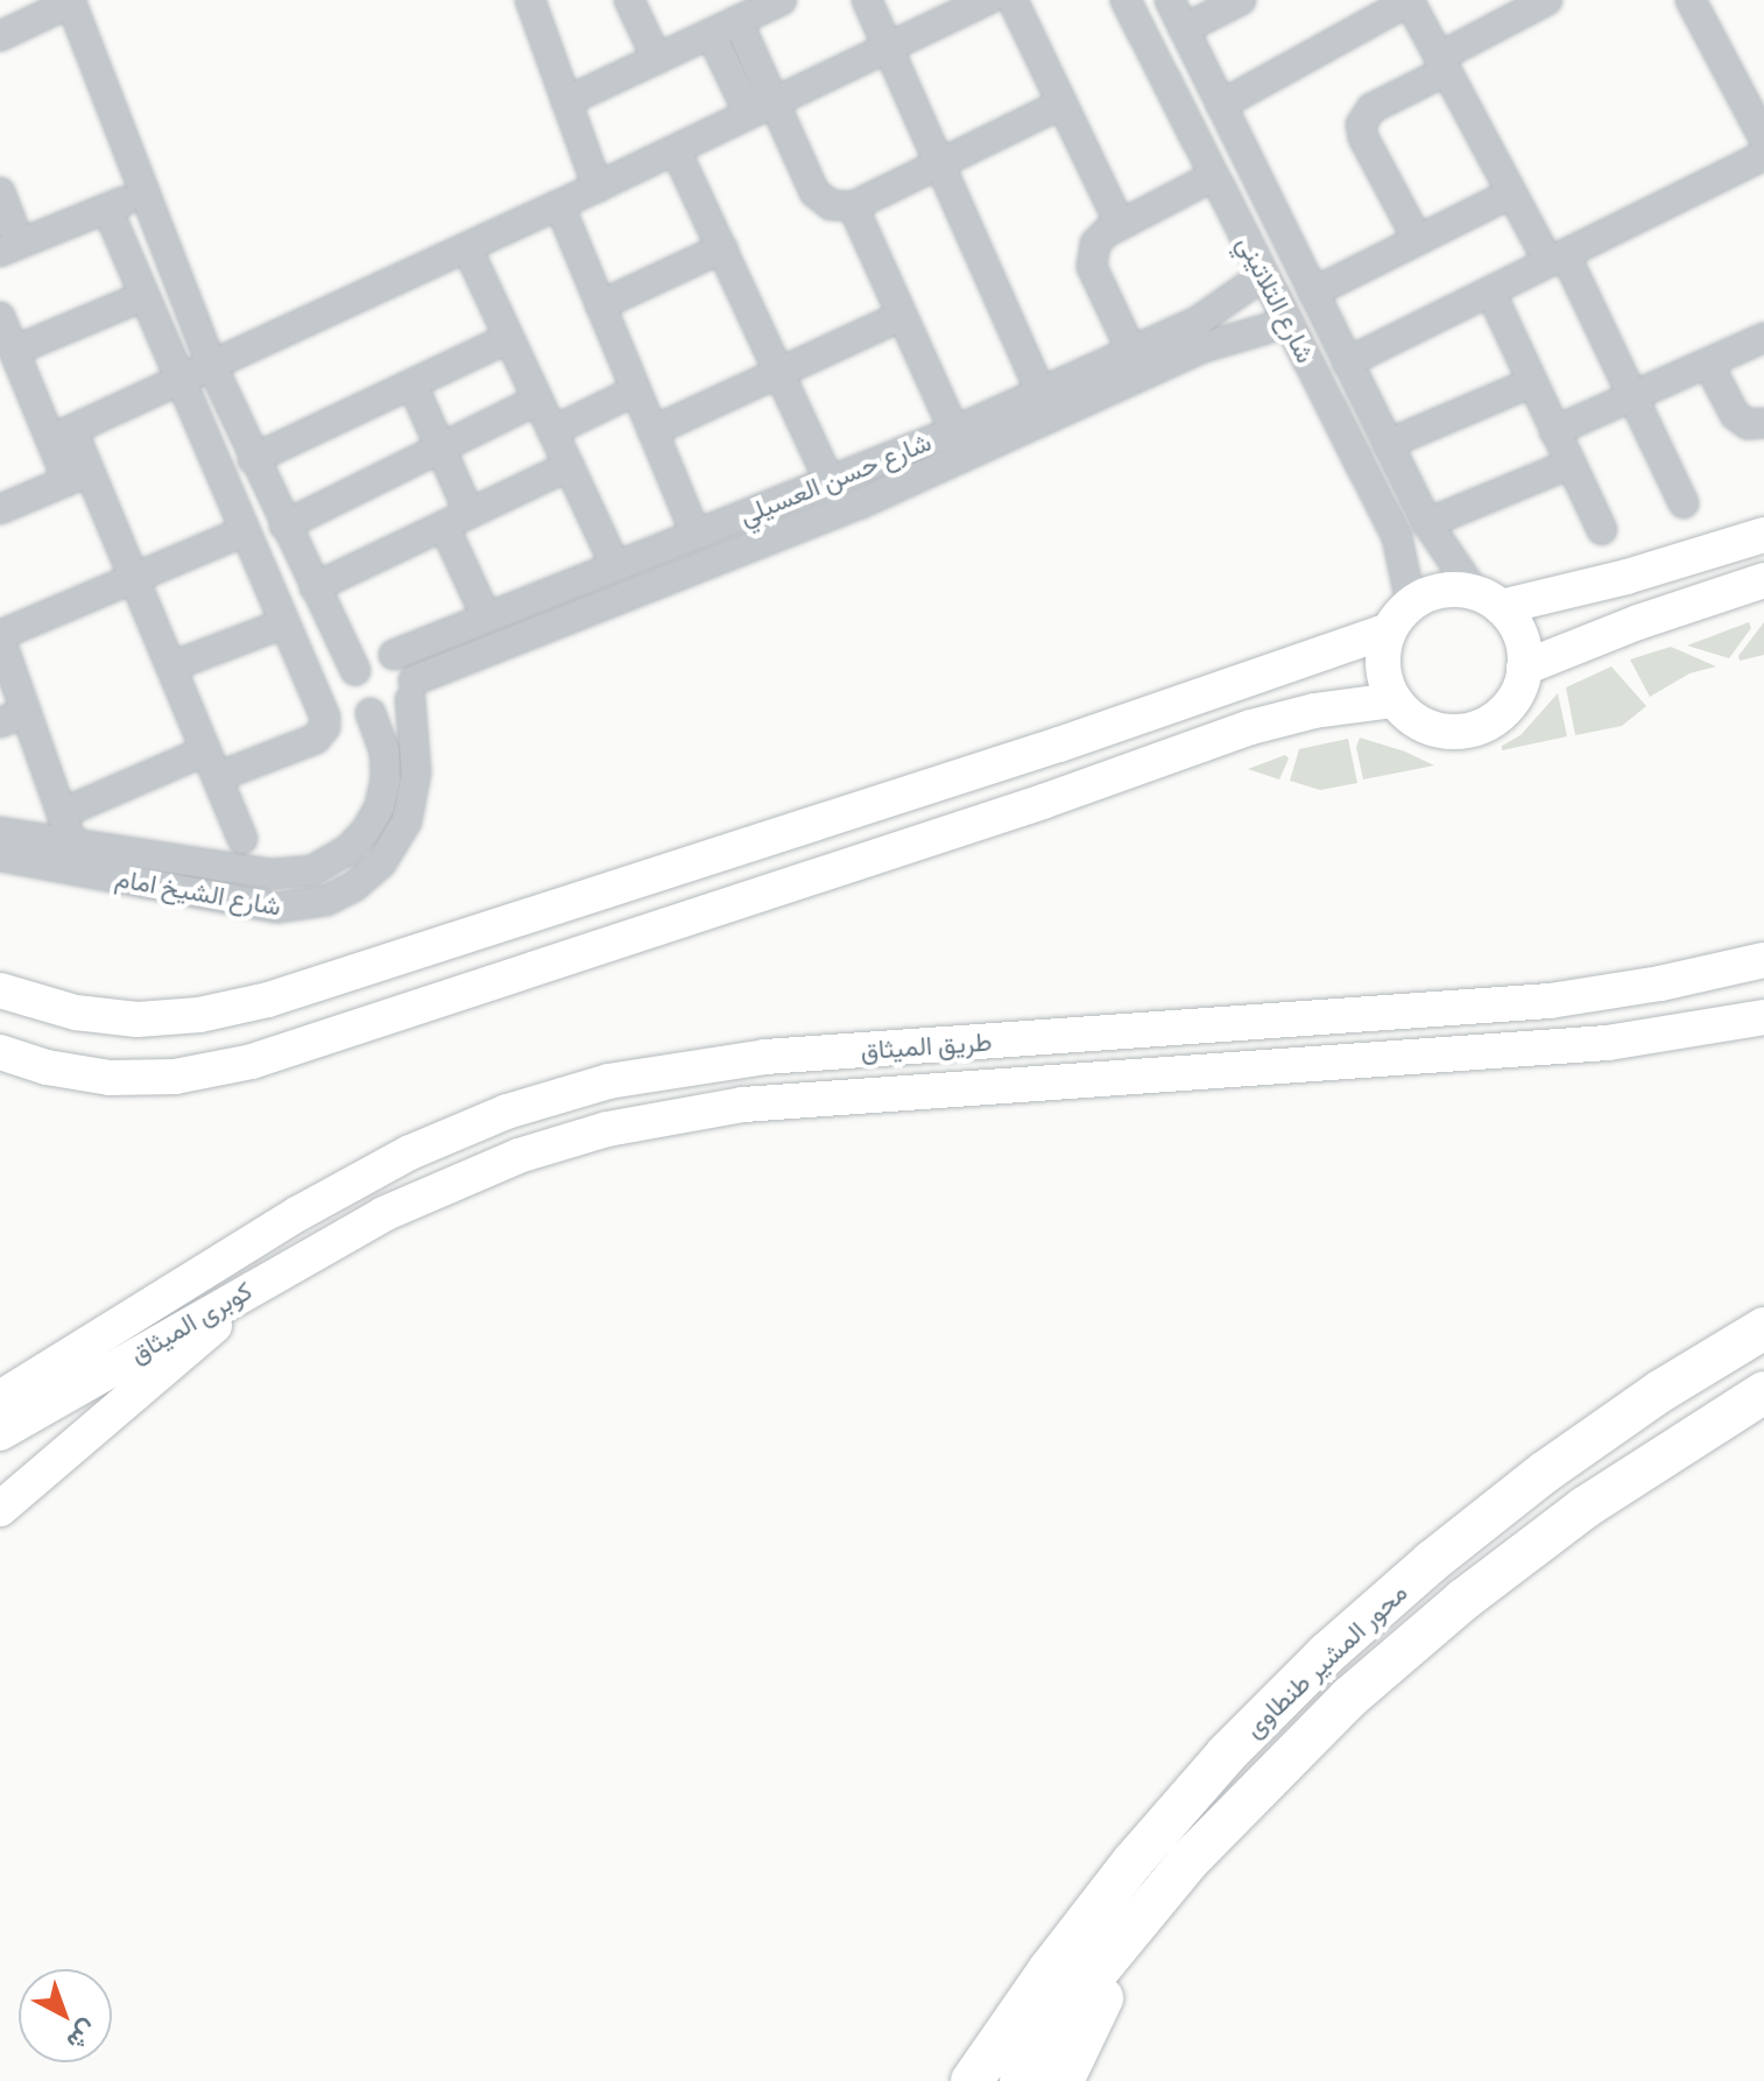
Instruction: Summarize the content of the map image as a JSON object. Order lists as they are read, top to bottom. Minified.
{"streets":{"highway":["محور المشير طنطاوى"],"main road":["طريق الميثاق","كوبرى الميثاق"],"street":["شارع التلاتيني","شارع حسن العسيلي","شارع الشيخ امام"]},"crossings":[["شارع التلاتيني","شارع حسن العسيلي"],["شارع حسن العسيلي","شارع الشيخ امام"],["طريق الميثاق","كوبرى الميثاق"]],"north":"bottom right"}
